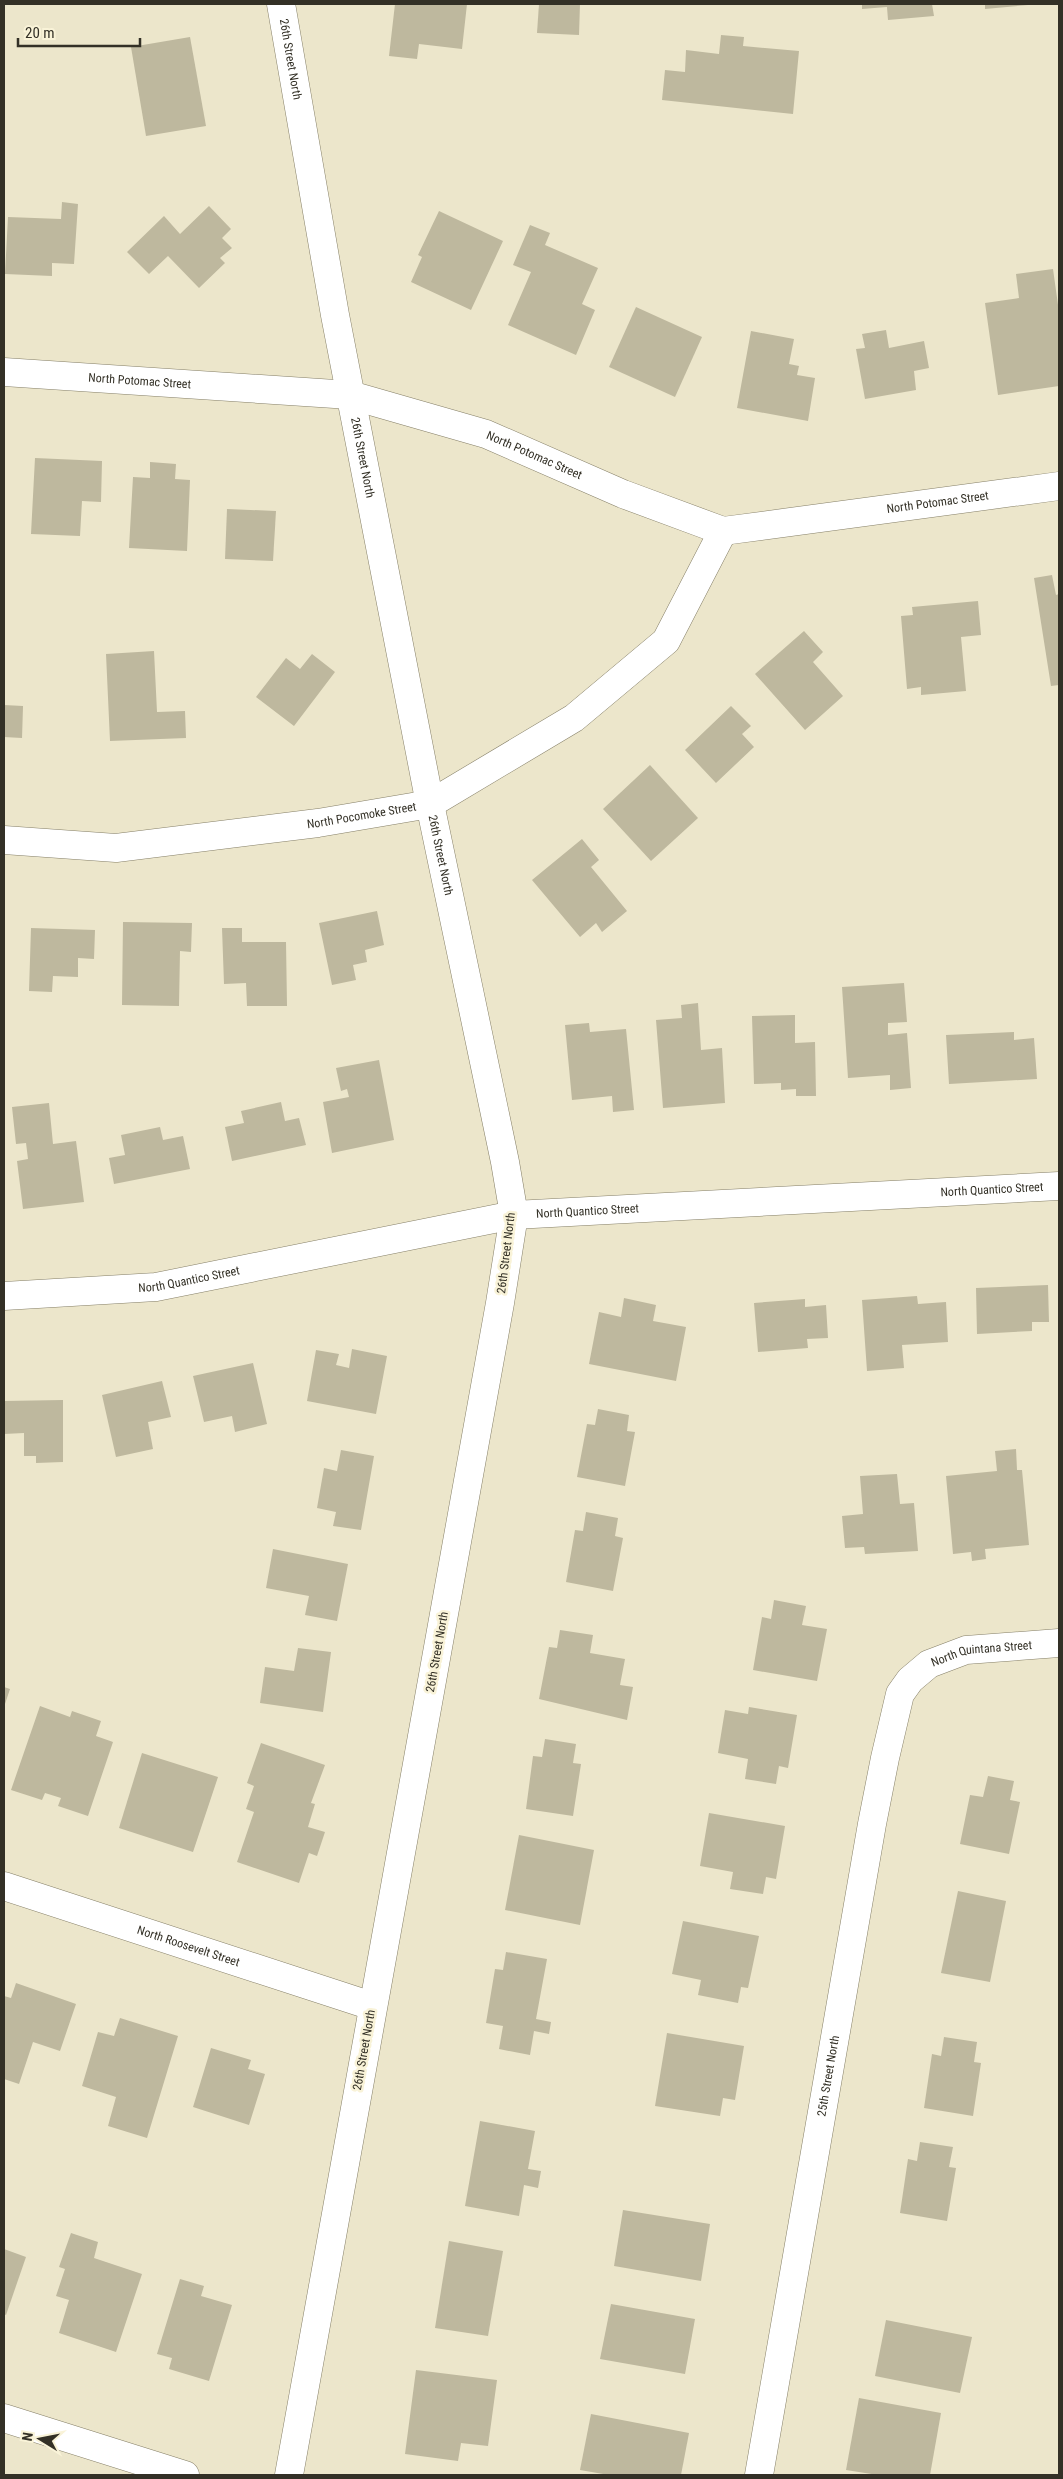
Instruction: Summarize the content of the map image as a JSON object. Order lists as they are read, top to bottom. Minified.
{"streets":{"street":["26th Street North","North Potomac Street","North Pocomoke Street","North Quantico Street","North Quintana Street","North Roosevelt Street","25th Street North"]},"crossings":[["26th Street North","North Potomac Street"],["26th Street North","North Pocomoke Street"],["26th Street North","North Quantico Street"],["26th Street North","North Roosevelt Street"],["North Potomac Street","North Pocomoke Street"],["North Quintana Street","25th Street North"]],"scale_bar":"20 m","north":"left"}
